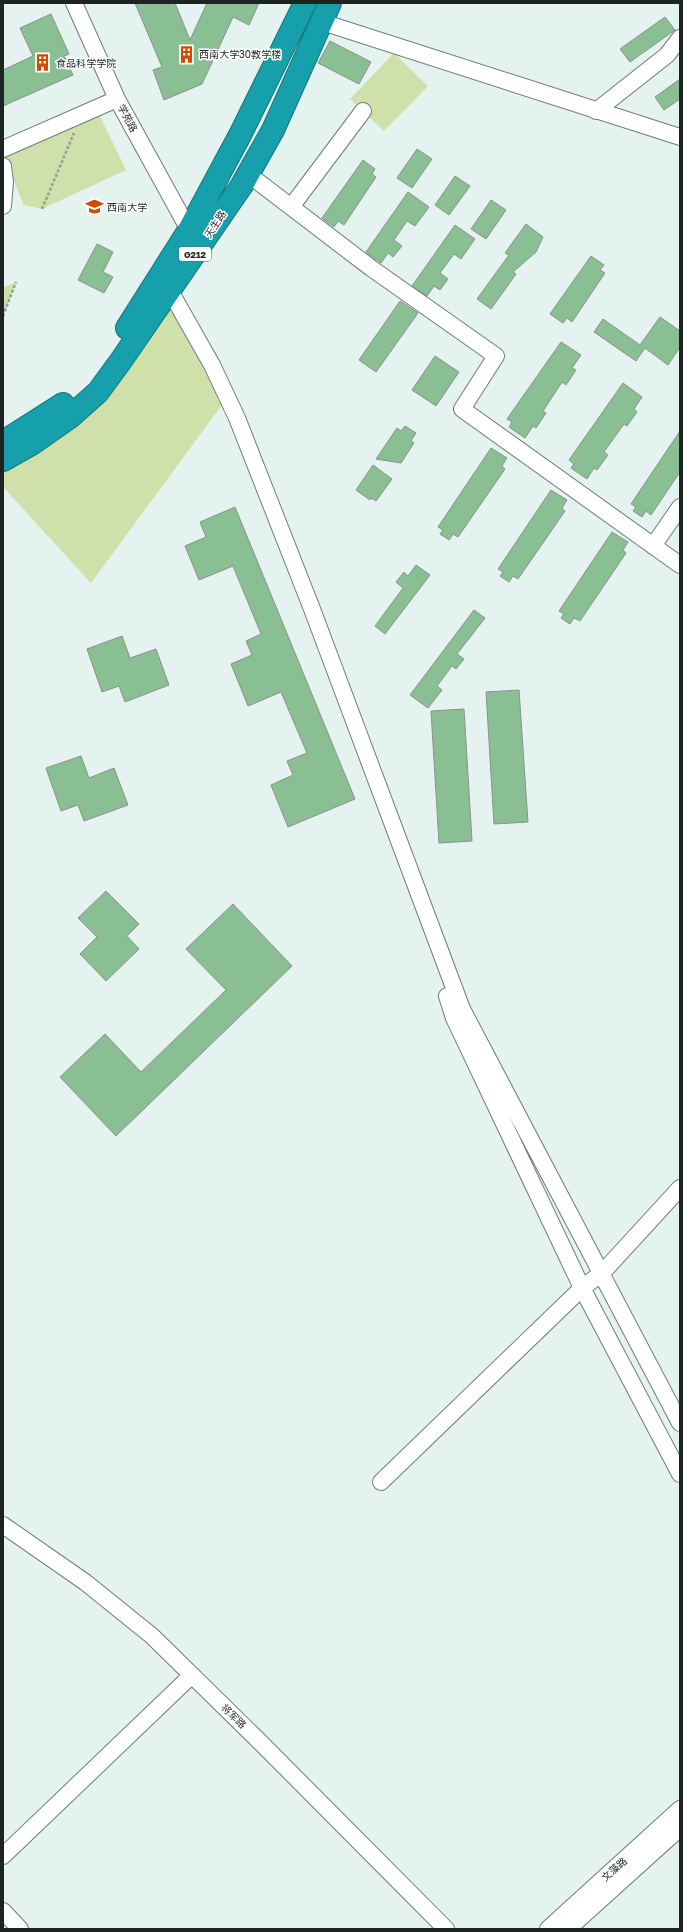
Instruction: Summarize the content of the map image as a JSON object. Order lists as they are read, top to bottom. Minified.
{"streets":{"highway":["天生路","G212"],"street":["学苑路","将军路","文藻路"]},"crossings":[["学苑路","天生路"]],"places":{"building":["西南大学30教学楼","食品科学学院"],"school or university":["西南大学"]}}
